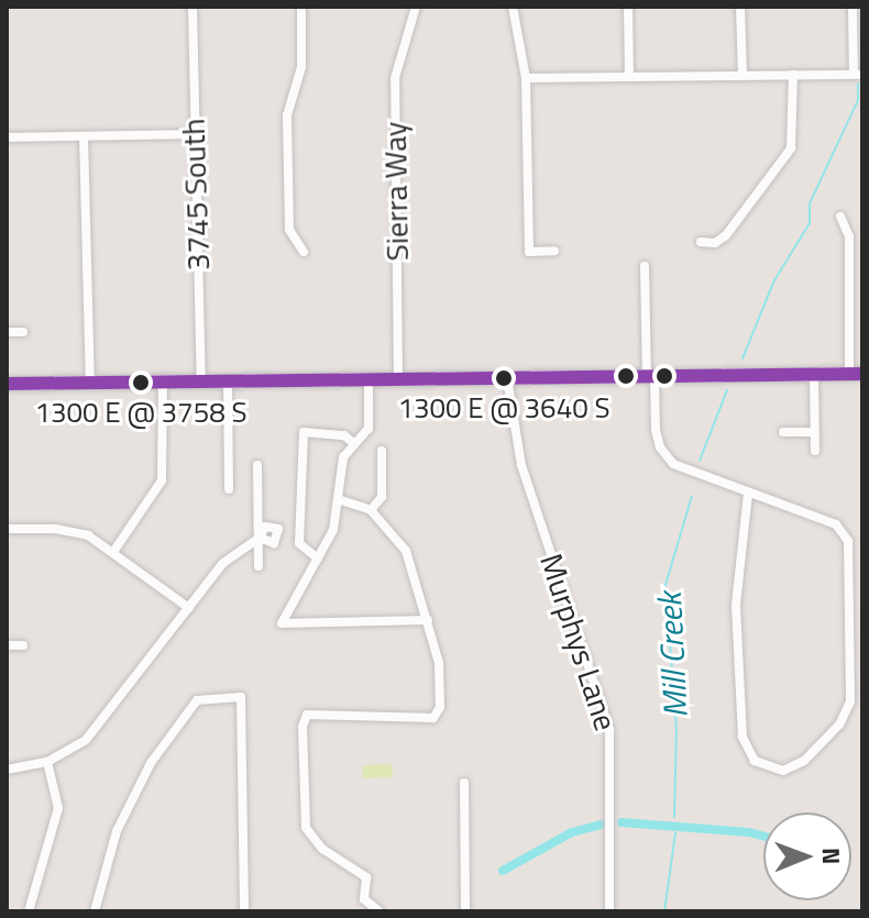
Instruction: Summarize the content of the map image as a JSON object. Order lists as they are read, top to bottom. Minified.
{"streets":{"street":["Sierra Way","3745 South","Murphys Lane"]},"water":["Mill Creek"],"places":["1300 E @ 3640 S","1300 E @ 3758 S"],"north":"right"}
